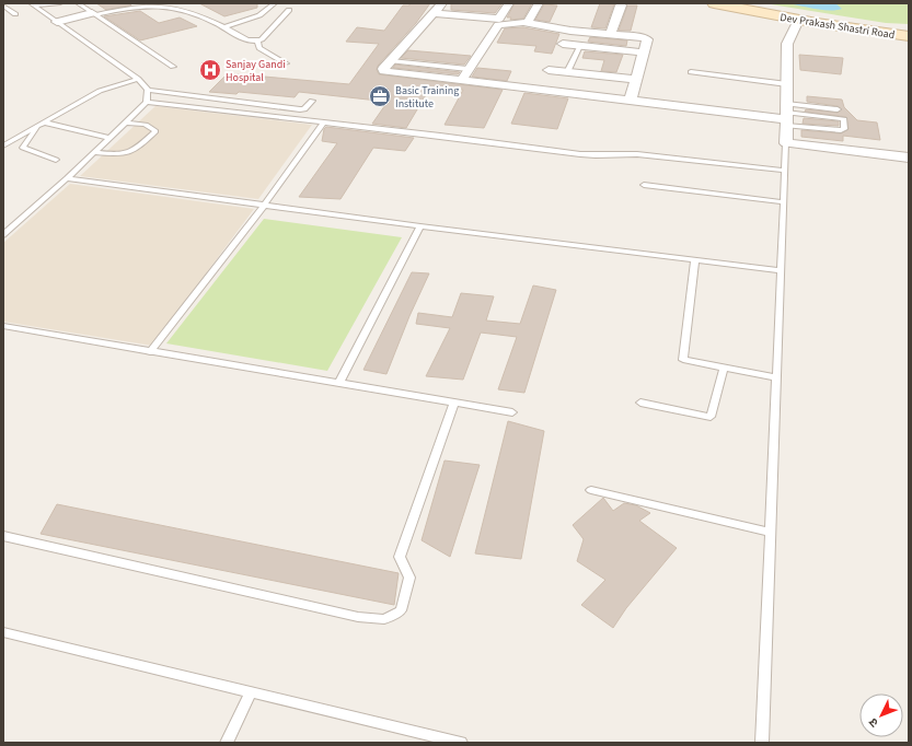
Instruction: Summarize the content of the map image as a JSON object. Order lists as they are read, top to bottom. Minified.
{"streets":{"street":["Dev Prakash Shastri Road"]},"places":{"hospital":["Sanjay Gandi Hospital"],"office":["Basic Training Institute"]},"north":"bottom left"}
